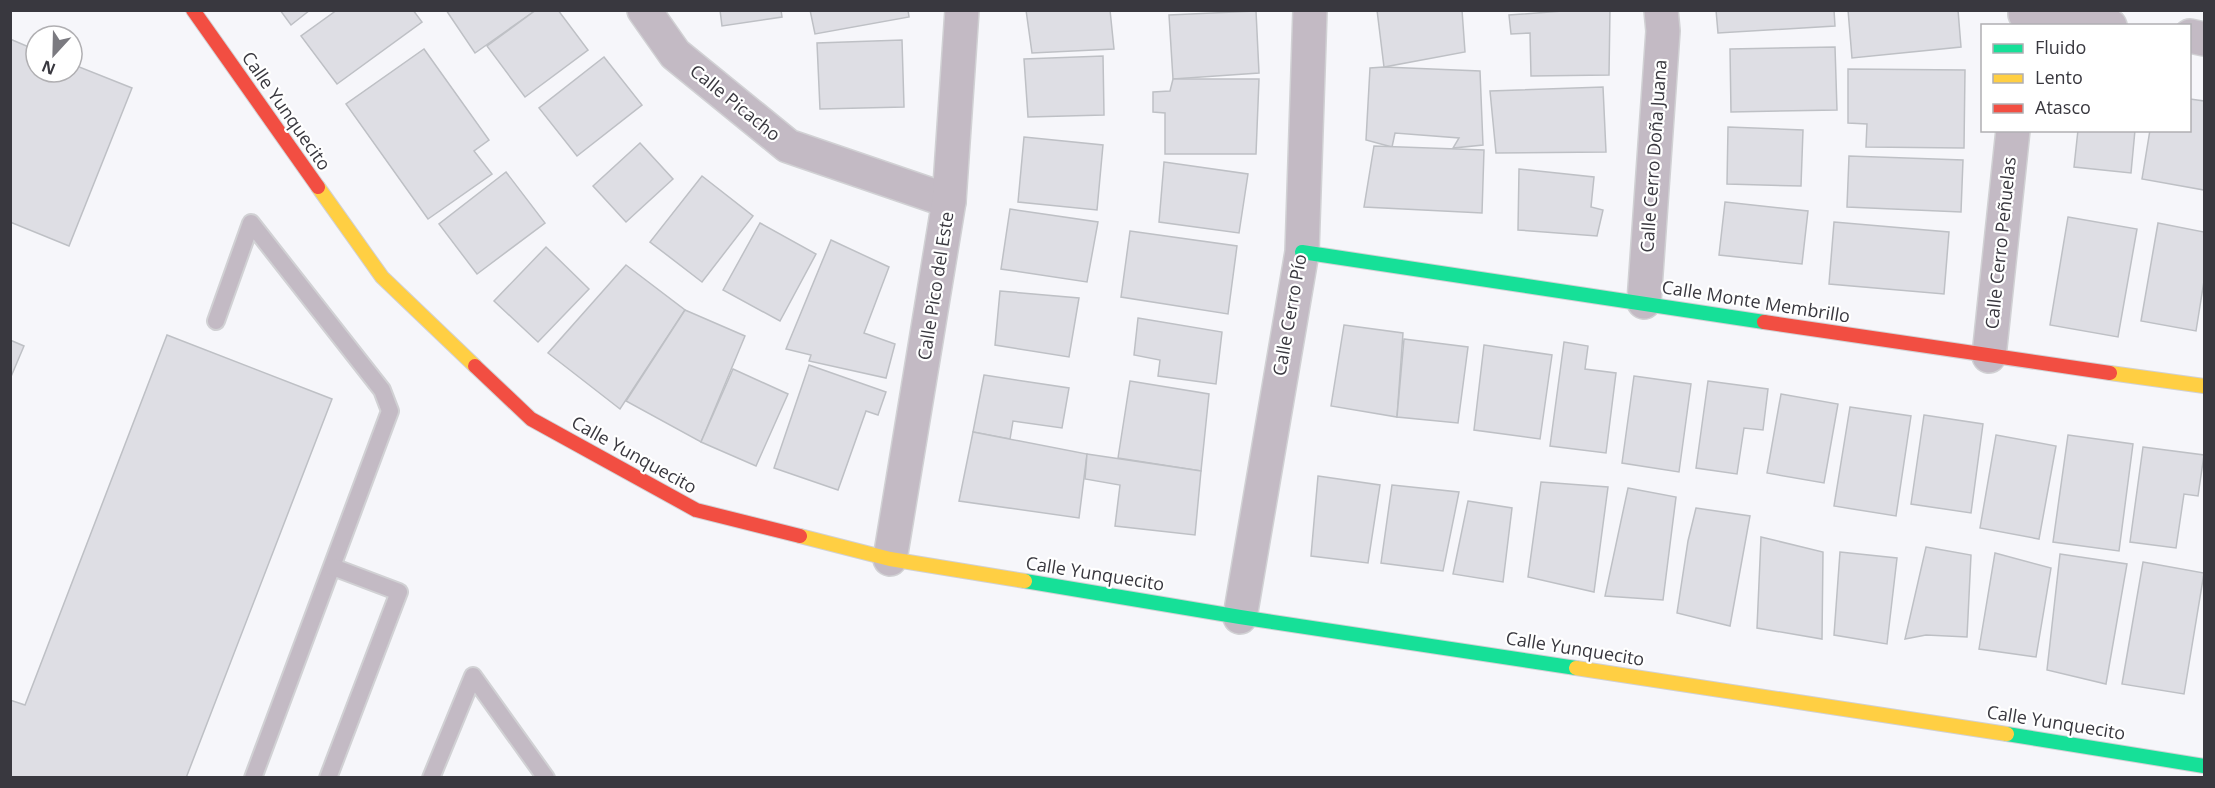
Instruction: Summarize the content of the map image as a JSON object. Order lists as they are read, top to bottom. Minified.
{"streets":{"street":["Calle Picacho","Calle Yunquecito","Calle Cerro Doña Juana","Calle Cerro Peñuelas","Calle Pico del Este","Calle Monte Membrillo","Calle Cerro Pío"]},"crossings":[["Calle Picacho","Calle Pico del Este"],["Calle Yunquecito","Calle Pico del Este"],["Calle Yunquecito","Calle Cerro Pío"],["Calle Cerro Doña Juana","Calle Monte Membrillo"],["Calle Cerro Peñuelas","Calle Monte Membrillo"],["Calle Monte Membrillo","Calle Cerro Pío"]],"legend":["Fluido","Lento","Atasco"],"north":"bottom"}
